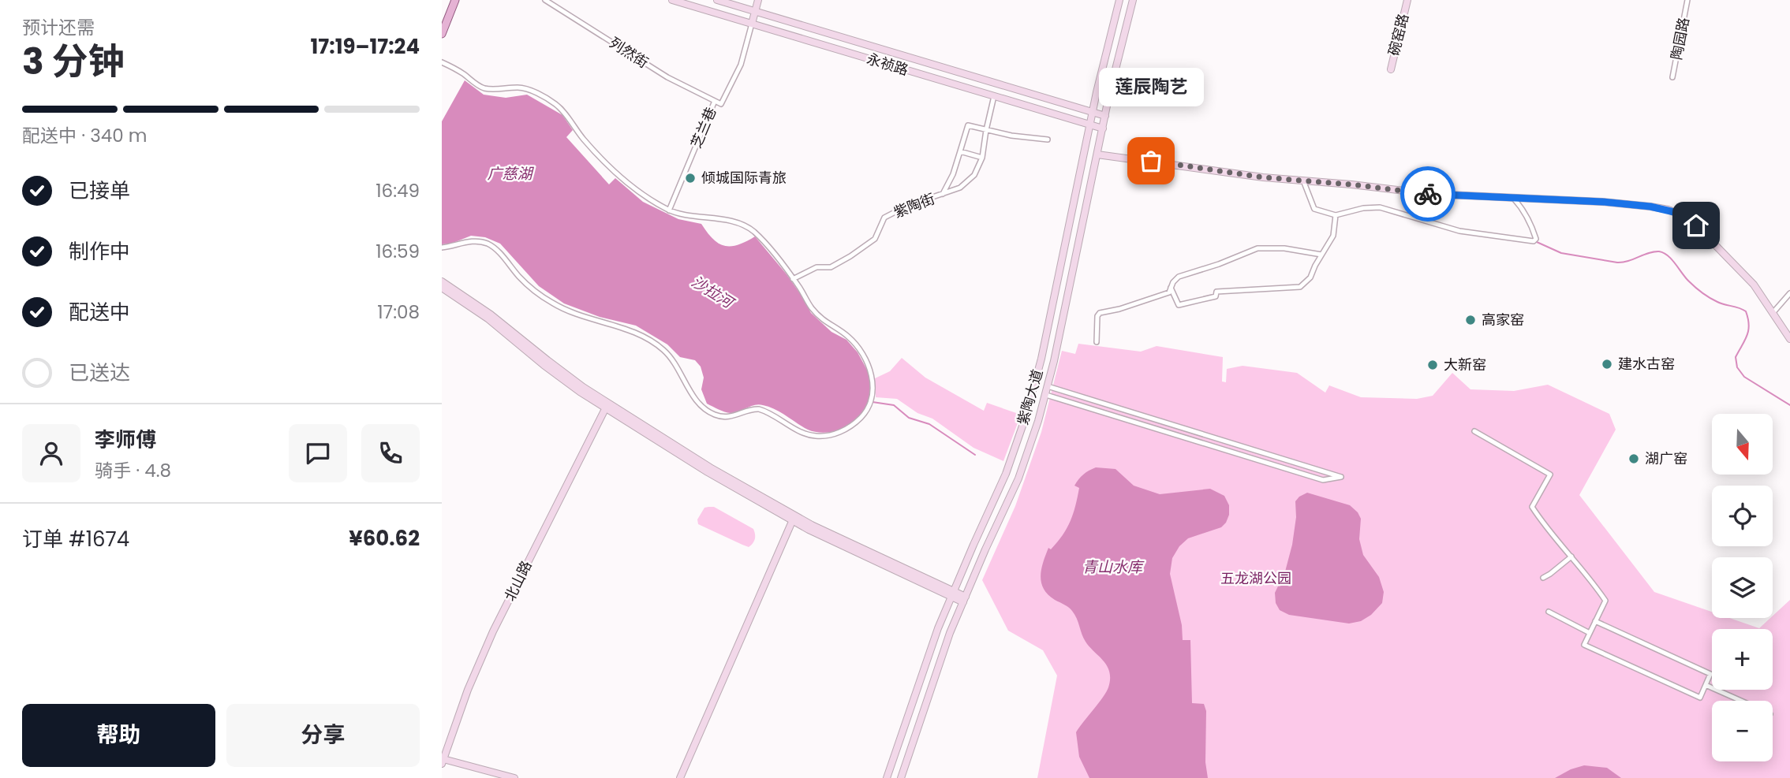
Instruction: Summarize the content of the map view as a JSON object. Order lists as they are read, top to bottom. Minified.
{"streets":{"main road":["碗窑路","永祯路","紫陶大道","北山路"],"street":["陶园路","列然街","芝兰巷","紫陶街"]},"crossings":[["列然街","芝兰巷"],["永祯路","芝兰巷"],["永祯路","紫陶街"],["永祯路","紫陶大道"]],"water":["广慈湖","沙拉河","青山水库"],"parks":["五龙湖公园"],"places":["莲辰陶艺","倾城国际青旅","高家窑","建水古窑","大新窑","湖广窑"],"north":"bottom","page":{"heading":["3 分钟","预计还需","17:19–17:24"],"panel":["李师傅","骑手 · 4.8","订单 #1674","¥60.62"],"bubble":"莲辰陶艺","bar":"配送中 · 340 m","list":[["已接单","16:49"],["制作中","16:59"],["配送中","17:08"],"已送达"],"map_buttons":["+","−"],"buttons":["帮助","分享"]}}
